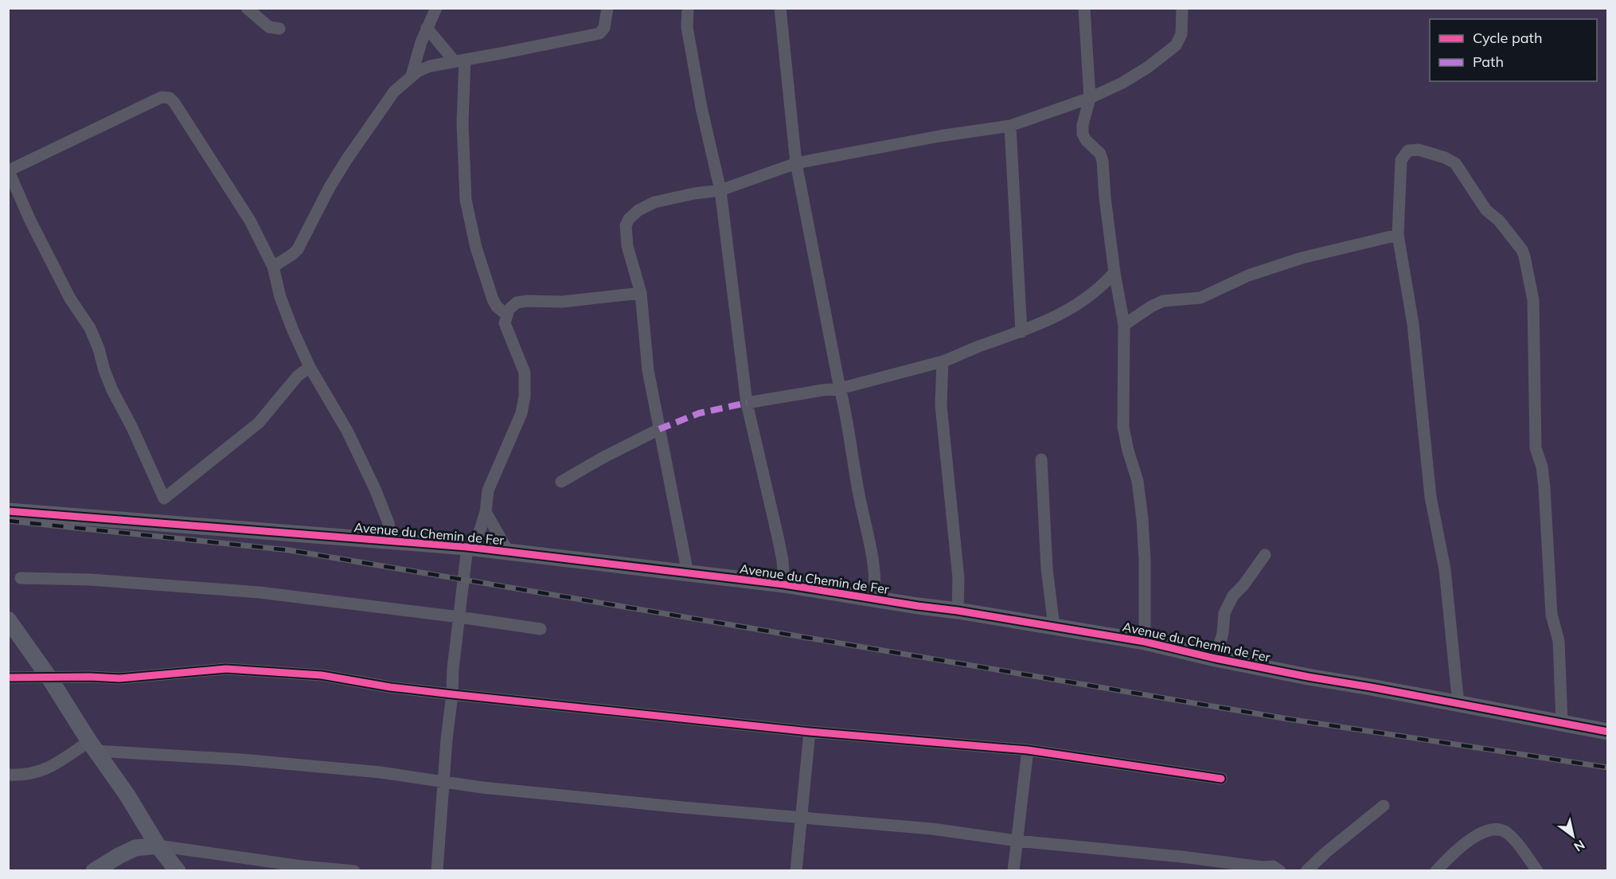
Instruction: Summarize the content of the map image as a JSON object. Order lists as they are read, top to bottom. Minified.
{"streets":{"street":["Avenue du Chemin de Fer"]},"legend":["Cycle path","Path"],"north":"bottom right"}
